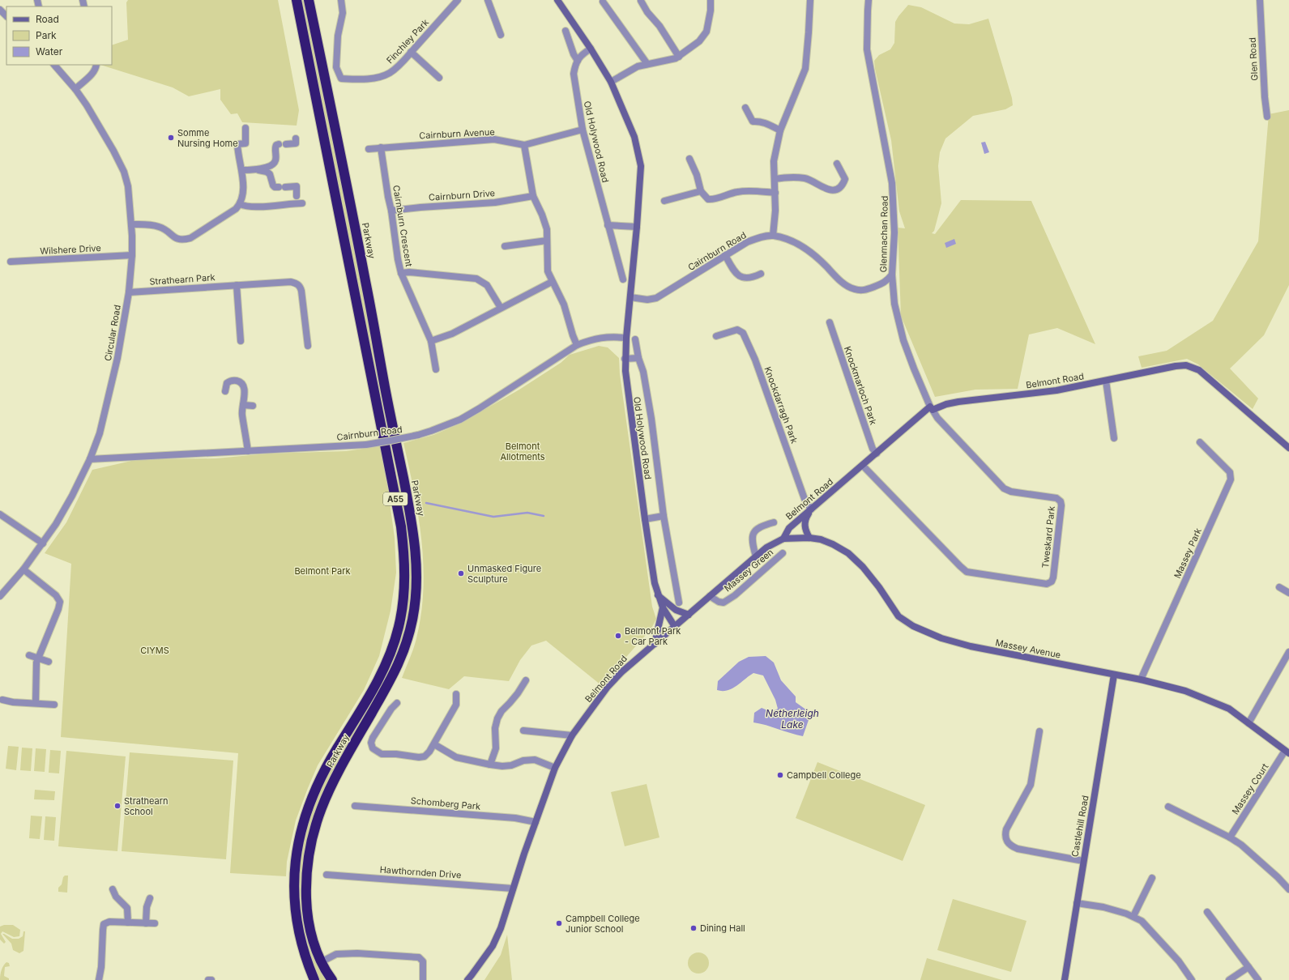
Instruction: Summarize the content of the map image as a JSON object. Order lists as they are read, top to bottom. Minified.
{"streets":{"highway":["Parkway","A55"],"street":["Finchley Park","Glen Road","Cairnburn Avenue","Old Holywood Road","Cairnburn Drive","Cairnburn Crescent","Glenmachan Road","Wilshere Drive","Cairnburn Road","Strathearn Park","Circular Road","Belmont Road","Knockmarloch Park","Knockdarragh Park","Tweskard Park","Massey Park","Massey Green","Massey Avenue","Massey Court","Schomberg Park","Castlehill Road","Hawthornden Drive"]},"crossings":[["Cairnburn Avenue","Old Holywood Road"],["Cairnburn Avenue","Cairnburn Crescent"],["Old Holywood Road","Cairnburn Road"],["Old Holywood Road","Belmont Road"],["Cairnburn Drive","Cairnburn Crescent"],["Glenmachan Road","Cairnburn Road"],["Glenmachan Road","Belmont Road"],["Glenmachan Road","Tweskard Park"],["Wilshere Drive","Circular Road"],["Cairnburn Road","Circular Road"],["Strathearn Park","Circular Road"],["Belmont Road","Knockmarloch Park"],["Belmont Road","Knockdarragh Park"],["Belmont Road","Tweskard Park"],["Belmont Road","Massey Green"],["Belmont Road","Massey Avenue"],["Belmont Road","Schomberg Park"],["Belmont Road","Hawthornden Drive"],["Massey Park","Massey Avenue"],["Massey Avenue","Massey Court"],["Massey Avenue","Castlehill Road"]],"water":["Netherleigh Lake"],"parks":["Belmont Allotments","Belmont Park","CIYMS"],"places":["Somme Nursing Home","Unmasked Figure Sculpture","Belmont Park - Car Park","Campbell College","Strathearn School","Campbell College Junior School","Dining Hall"],"legend":["Road","Park","Water"]}
